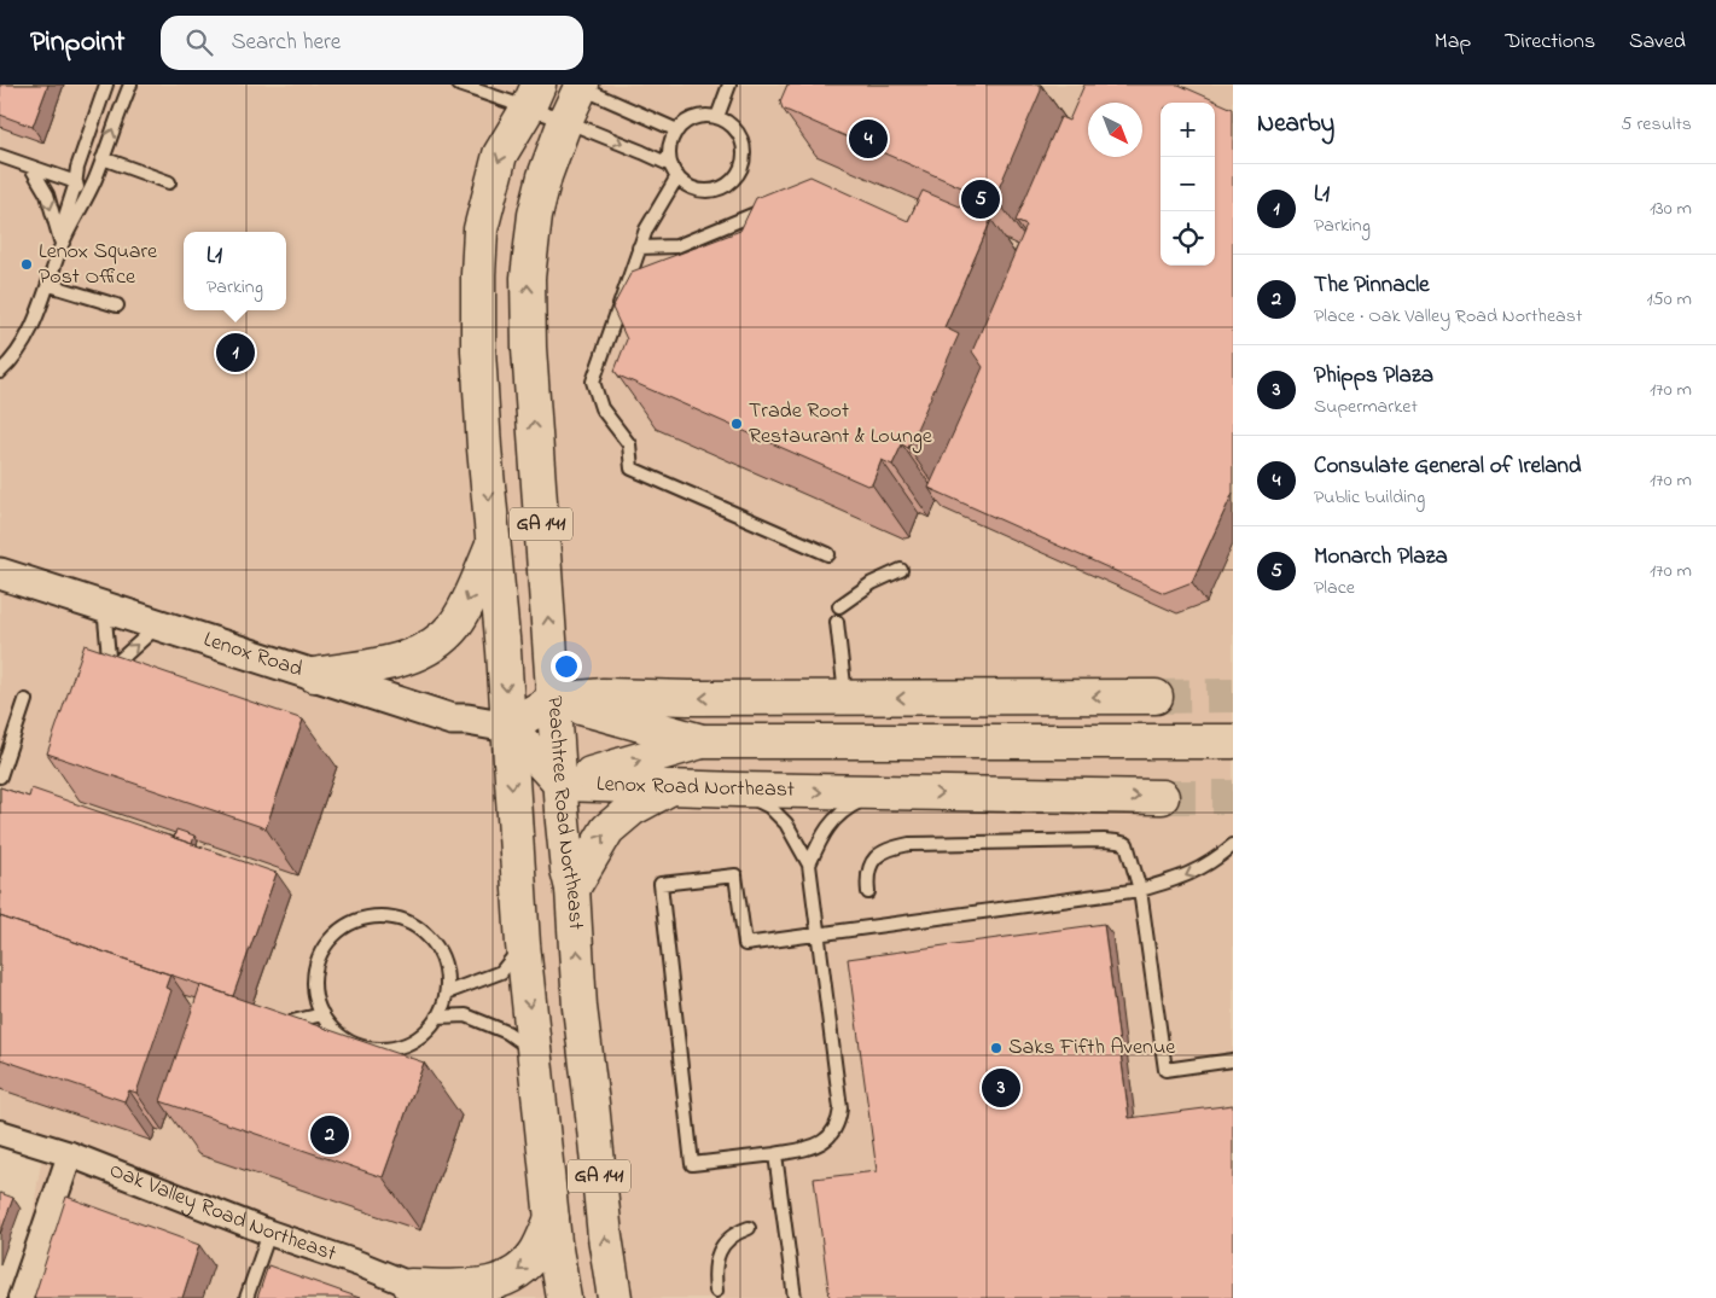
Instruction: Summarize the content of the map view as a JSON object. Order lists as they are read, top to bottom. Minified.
{"streets":{"main road":["GA 141","Lenox Road Northeast","Peachtree Road Northeast"],"street":["Lenox Road","Oak Valley Road Northeast"]},"crossings":[["GA 141","Lenox Road"],["Lenox Road Northeast","Peachtree Road Northeast"]],"places":["Lenox Square Post Office","Trade Root Restaurant & Lounge","Saks Fifth Avenue"],"north":"bottom right","page":{"header":"Pinpoint","search":"Search here","nav":["Map","Directions","Saved"],"heading":["Nearby","5 results"],"map_buttons":["+","−"],"pins":["4","5","1","3","2"],"list":[{"mark":"1","name":"L1","note":"Parking","value":"130 m"},{"mark":"2","name":"The Pinnacle","note":"Place · Oak Valley Road Northeast","value":"150 m"},{"mark":"3","name":"Phipps Plaza","note":"Supermarket","value":"170 m"},{"mark":"4","name":"Consulate General of Ireland","note":"Public building","value":"170 m"},{"mark":"5","name":"Monarch Plaza","note":"Place","value":"170 m"}],"popup":["L1","Parking"]}}
